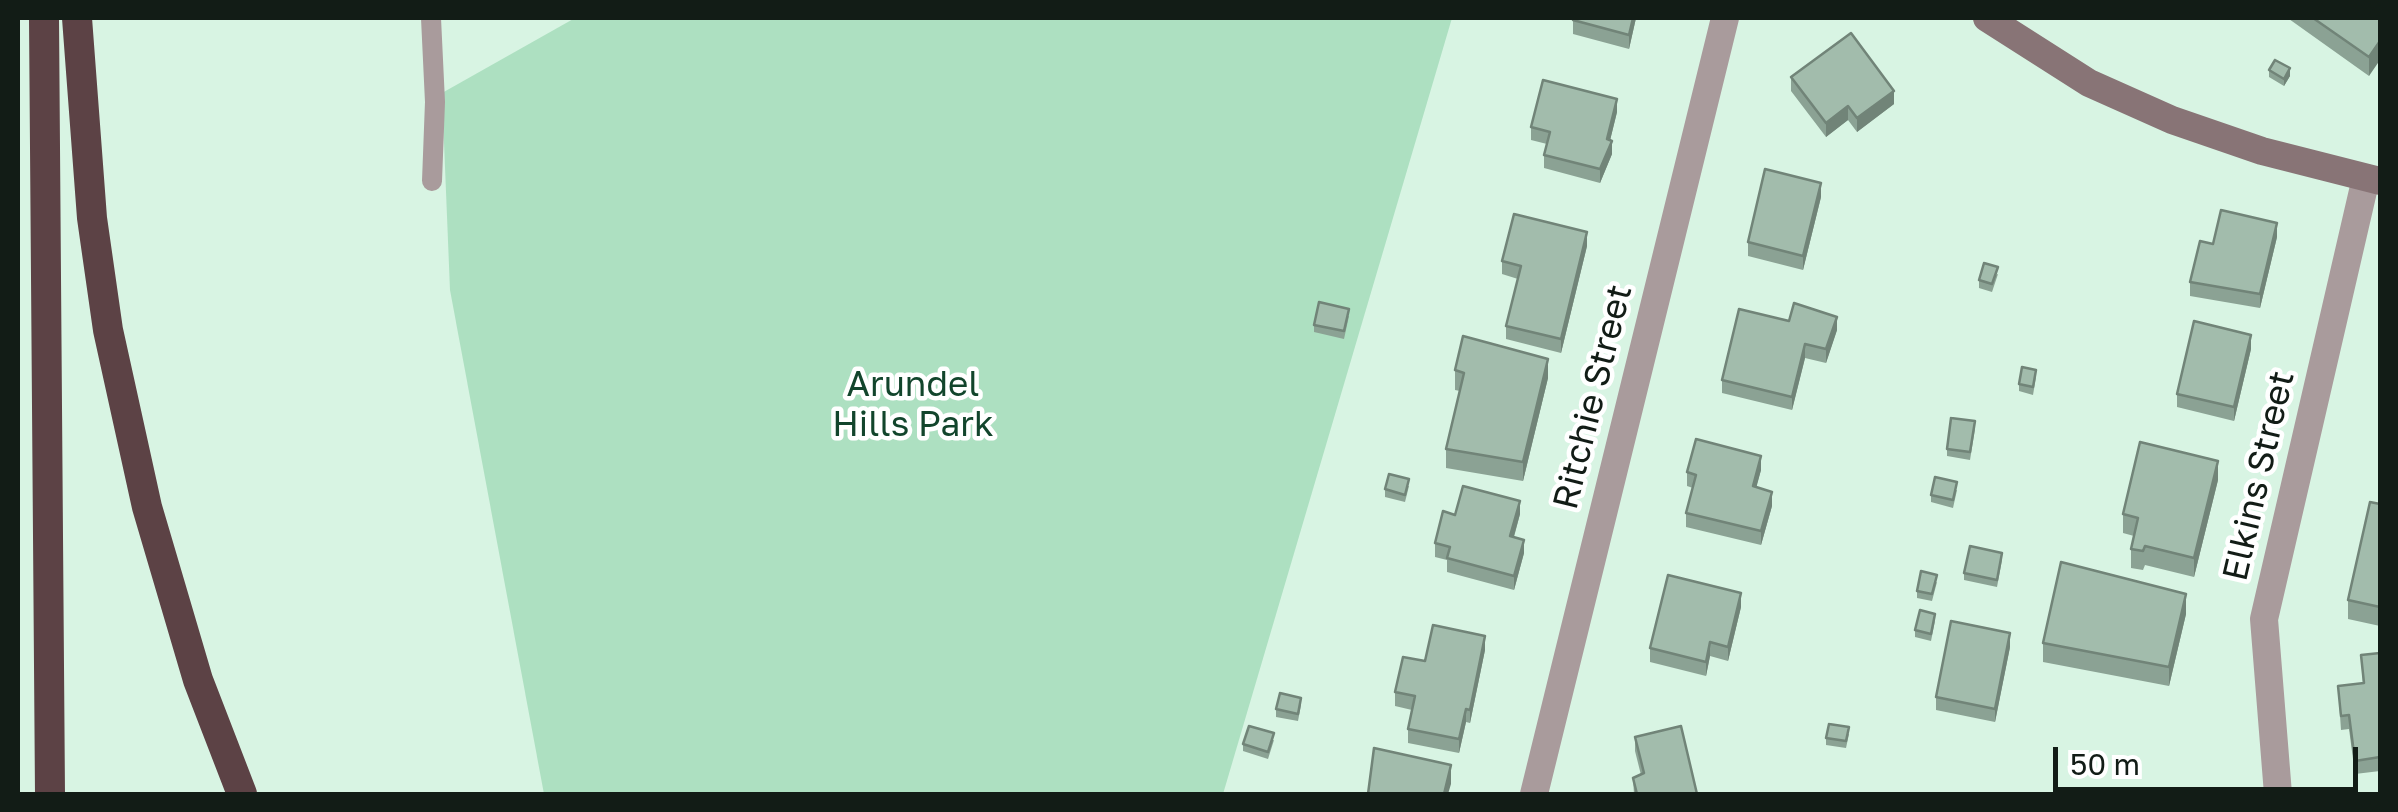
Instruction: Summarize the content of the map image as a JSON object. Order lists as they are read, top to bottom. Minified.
{"streets":{"street":["Ritchie Street","Elkins Street"]},"parks":["Arundel Hills Park"],"scale_bar":"50 m"}
